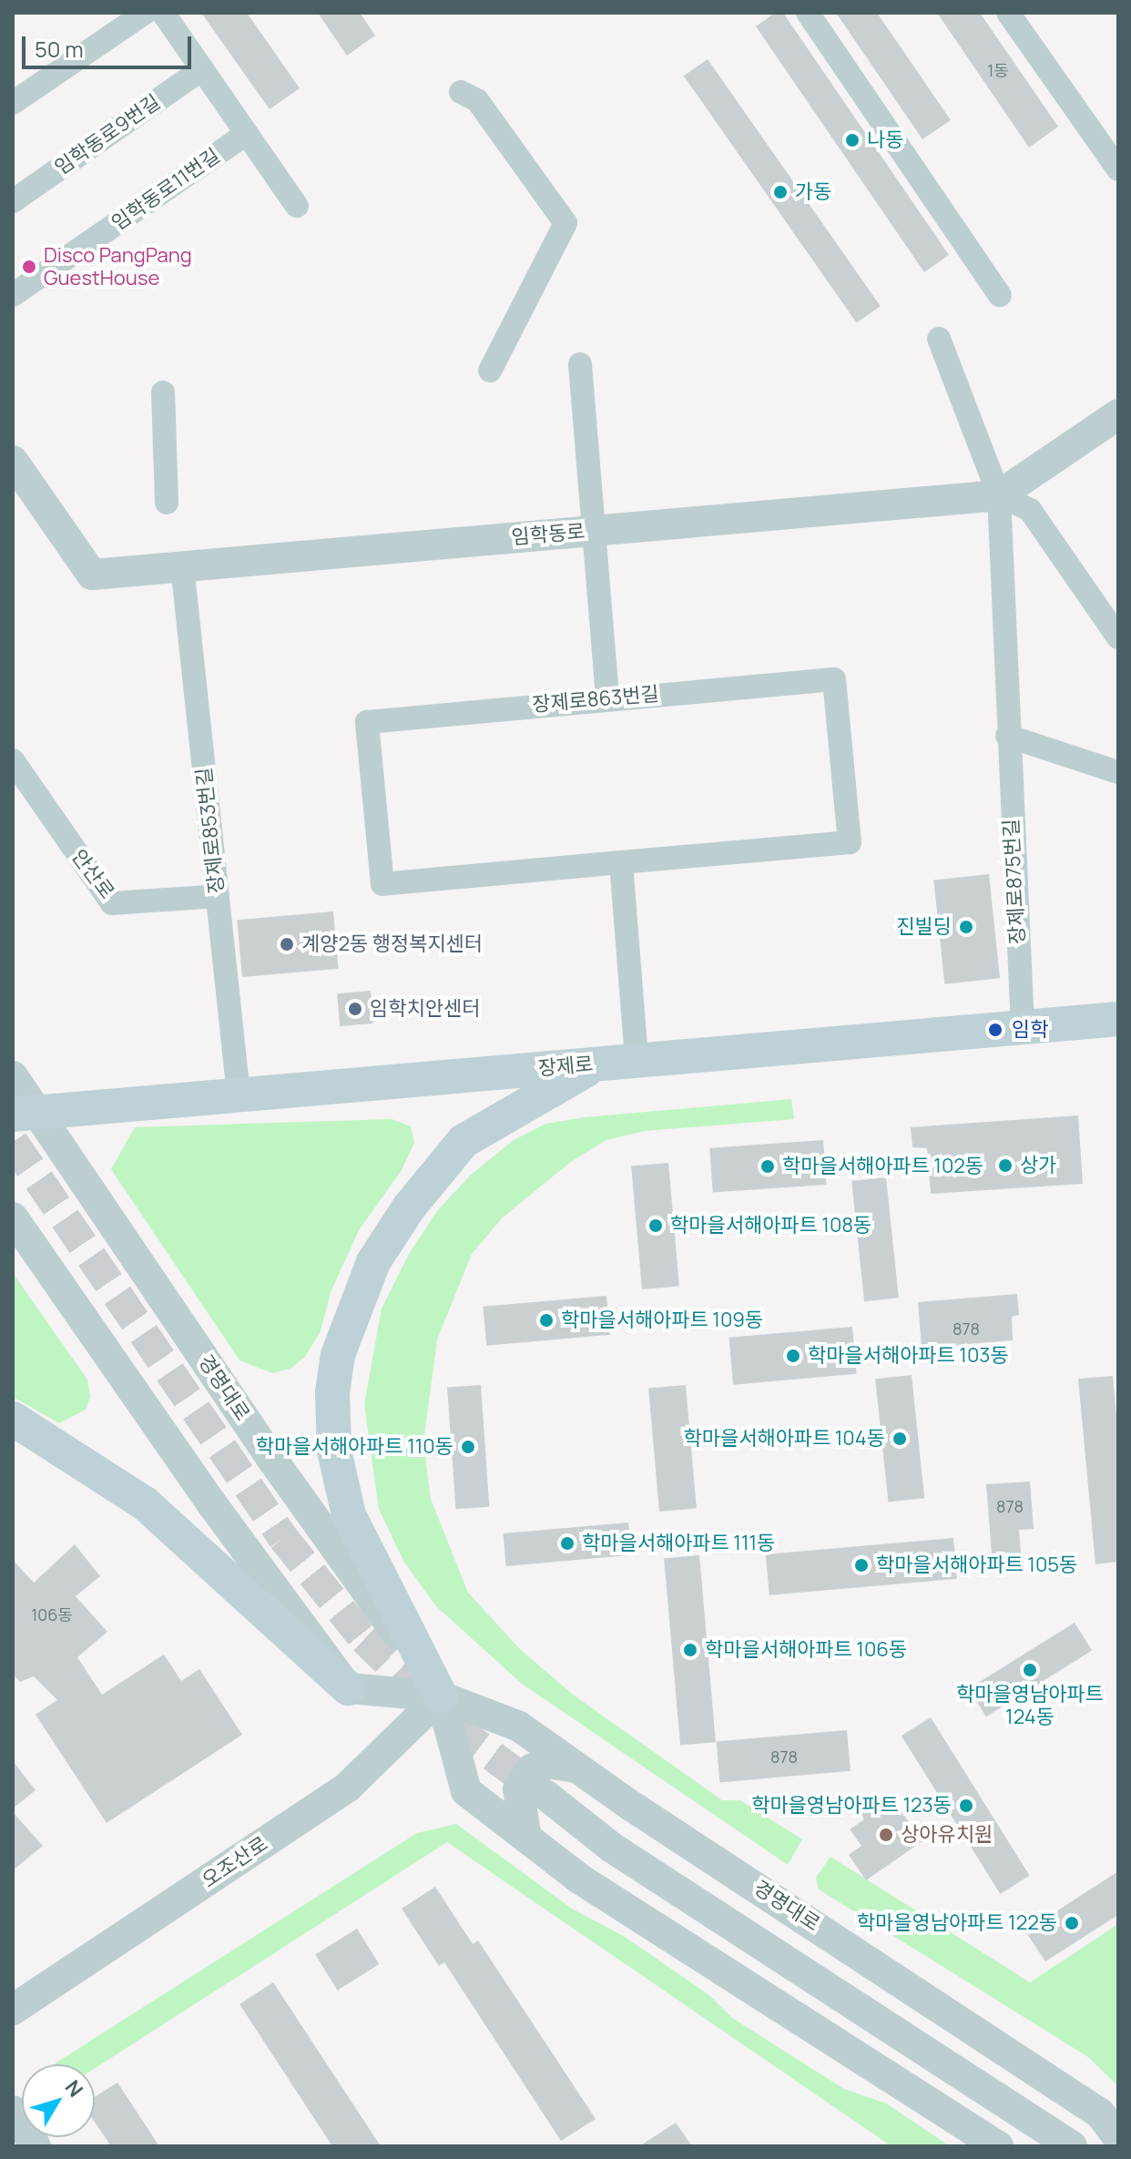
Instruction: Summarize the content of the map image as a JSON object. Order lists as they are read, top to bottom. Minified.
{"streets":{"main road":["장제로"],"street":["임학동로9번길","임학동로11번길","임학동로","장제로863번길","장제로853번길","안산로","장제로875번길","경명대로","오조산로"]},"crossings":[["임학동로","장제로853번길"],["임학동로","장제로875번길"],["장제로853번길","안산로"],["장제로853번길","장제로"],["장제로875번길","장제로"],["장제로","경명대로"],["경명대로","오조산로"]],"places":["나동","가동","Disco PangPang GuestHouse","진빌딩","계양2동 행정복지센터","임학치안센터","임학","상가","학마을서해아파트 102동","학마을서해아파트 108동","학마을서해아파트 109동","학마을서해아파트 103동","학마을서해아파트 104동","학마을서해아파트 110동","학마을서해아파트 111동","학마을서해아파트 105동","학마을서해아파트 106동","학마을영남아파트 124동","학마을영남아파트 123동","상아유치원","학마을영남아파트 122동"],"house_numbers":["1동","878","878","106동","878"],"scale_bar":"50 m","north":"top right"}
